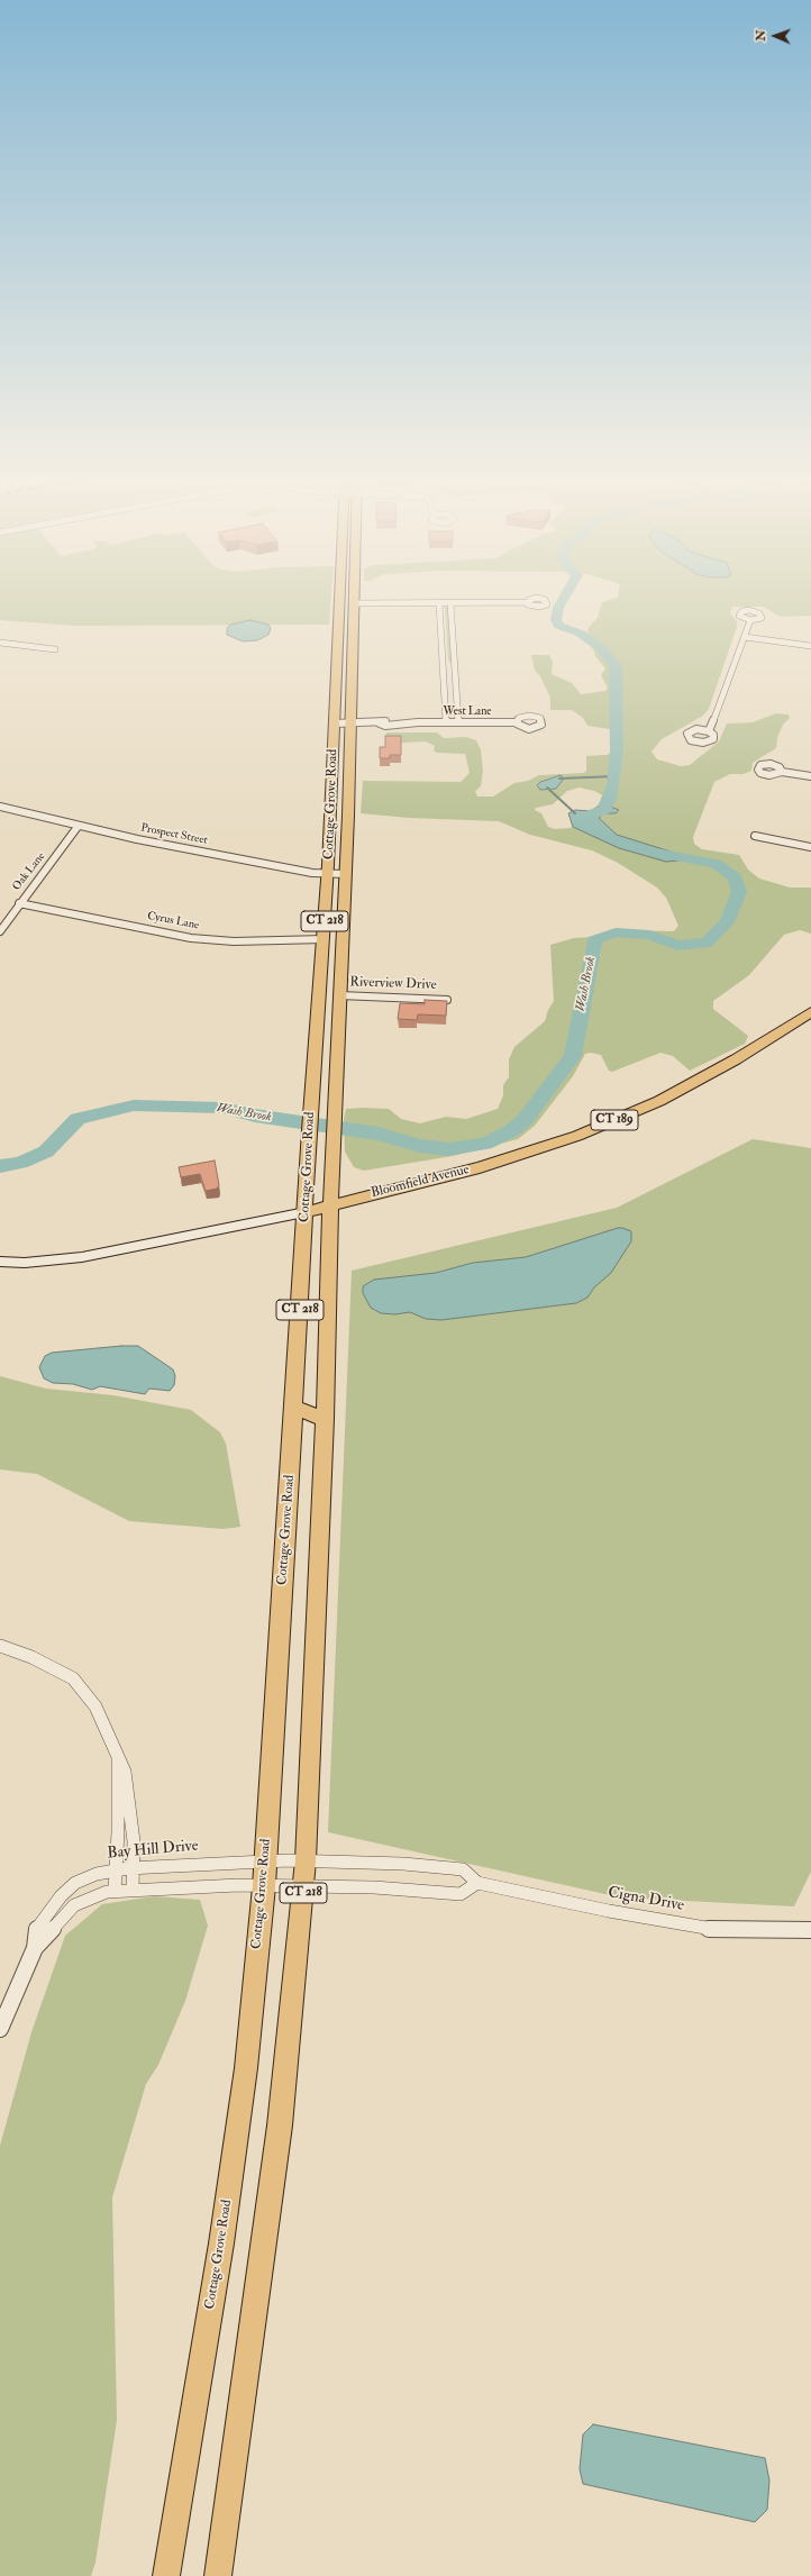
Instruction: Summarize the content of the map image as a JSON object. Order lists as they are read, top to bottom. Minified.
{"streets":{"main road":["Cottage Grove Road","CT 218","CT 189","Bloomfield Avenue"],"street":["West Lane","Prospect Street","Oak Lane","Cyrus Lane","Riverview Drive","Bay Hill Drive","Cigna Drive"]},"crossings":[["West Lane","Cottage Grove Road"],["Cottage Grove Road","Prospect Street"],["Cottage Grove Road","Cyrus Lane"],["Cottage Grove Road","Riverview Drive"],["Cottage Grove Road","Bloomfield Avenue"],["Cottage Grove Road","Bay Hill Drive"],["Cottage Grove Road","Cigna Drive"],["Prospect Street","Oak Lane"],["Oak Lane","Cyrus Lane"],["Bay Hill Drive","Cigna Drive"]],"water":["Wash Brook"],"north":"left"}
